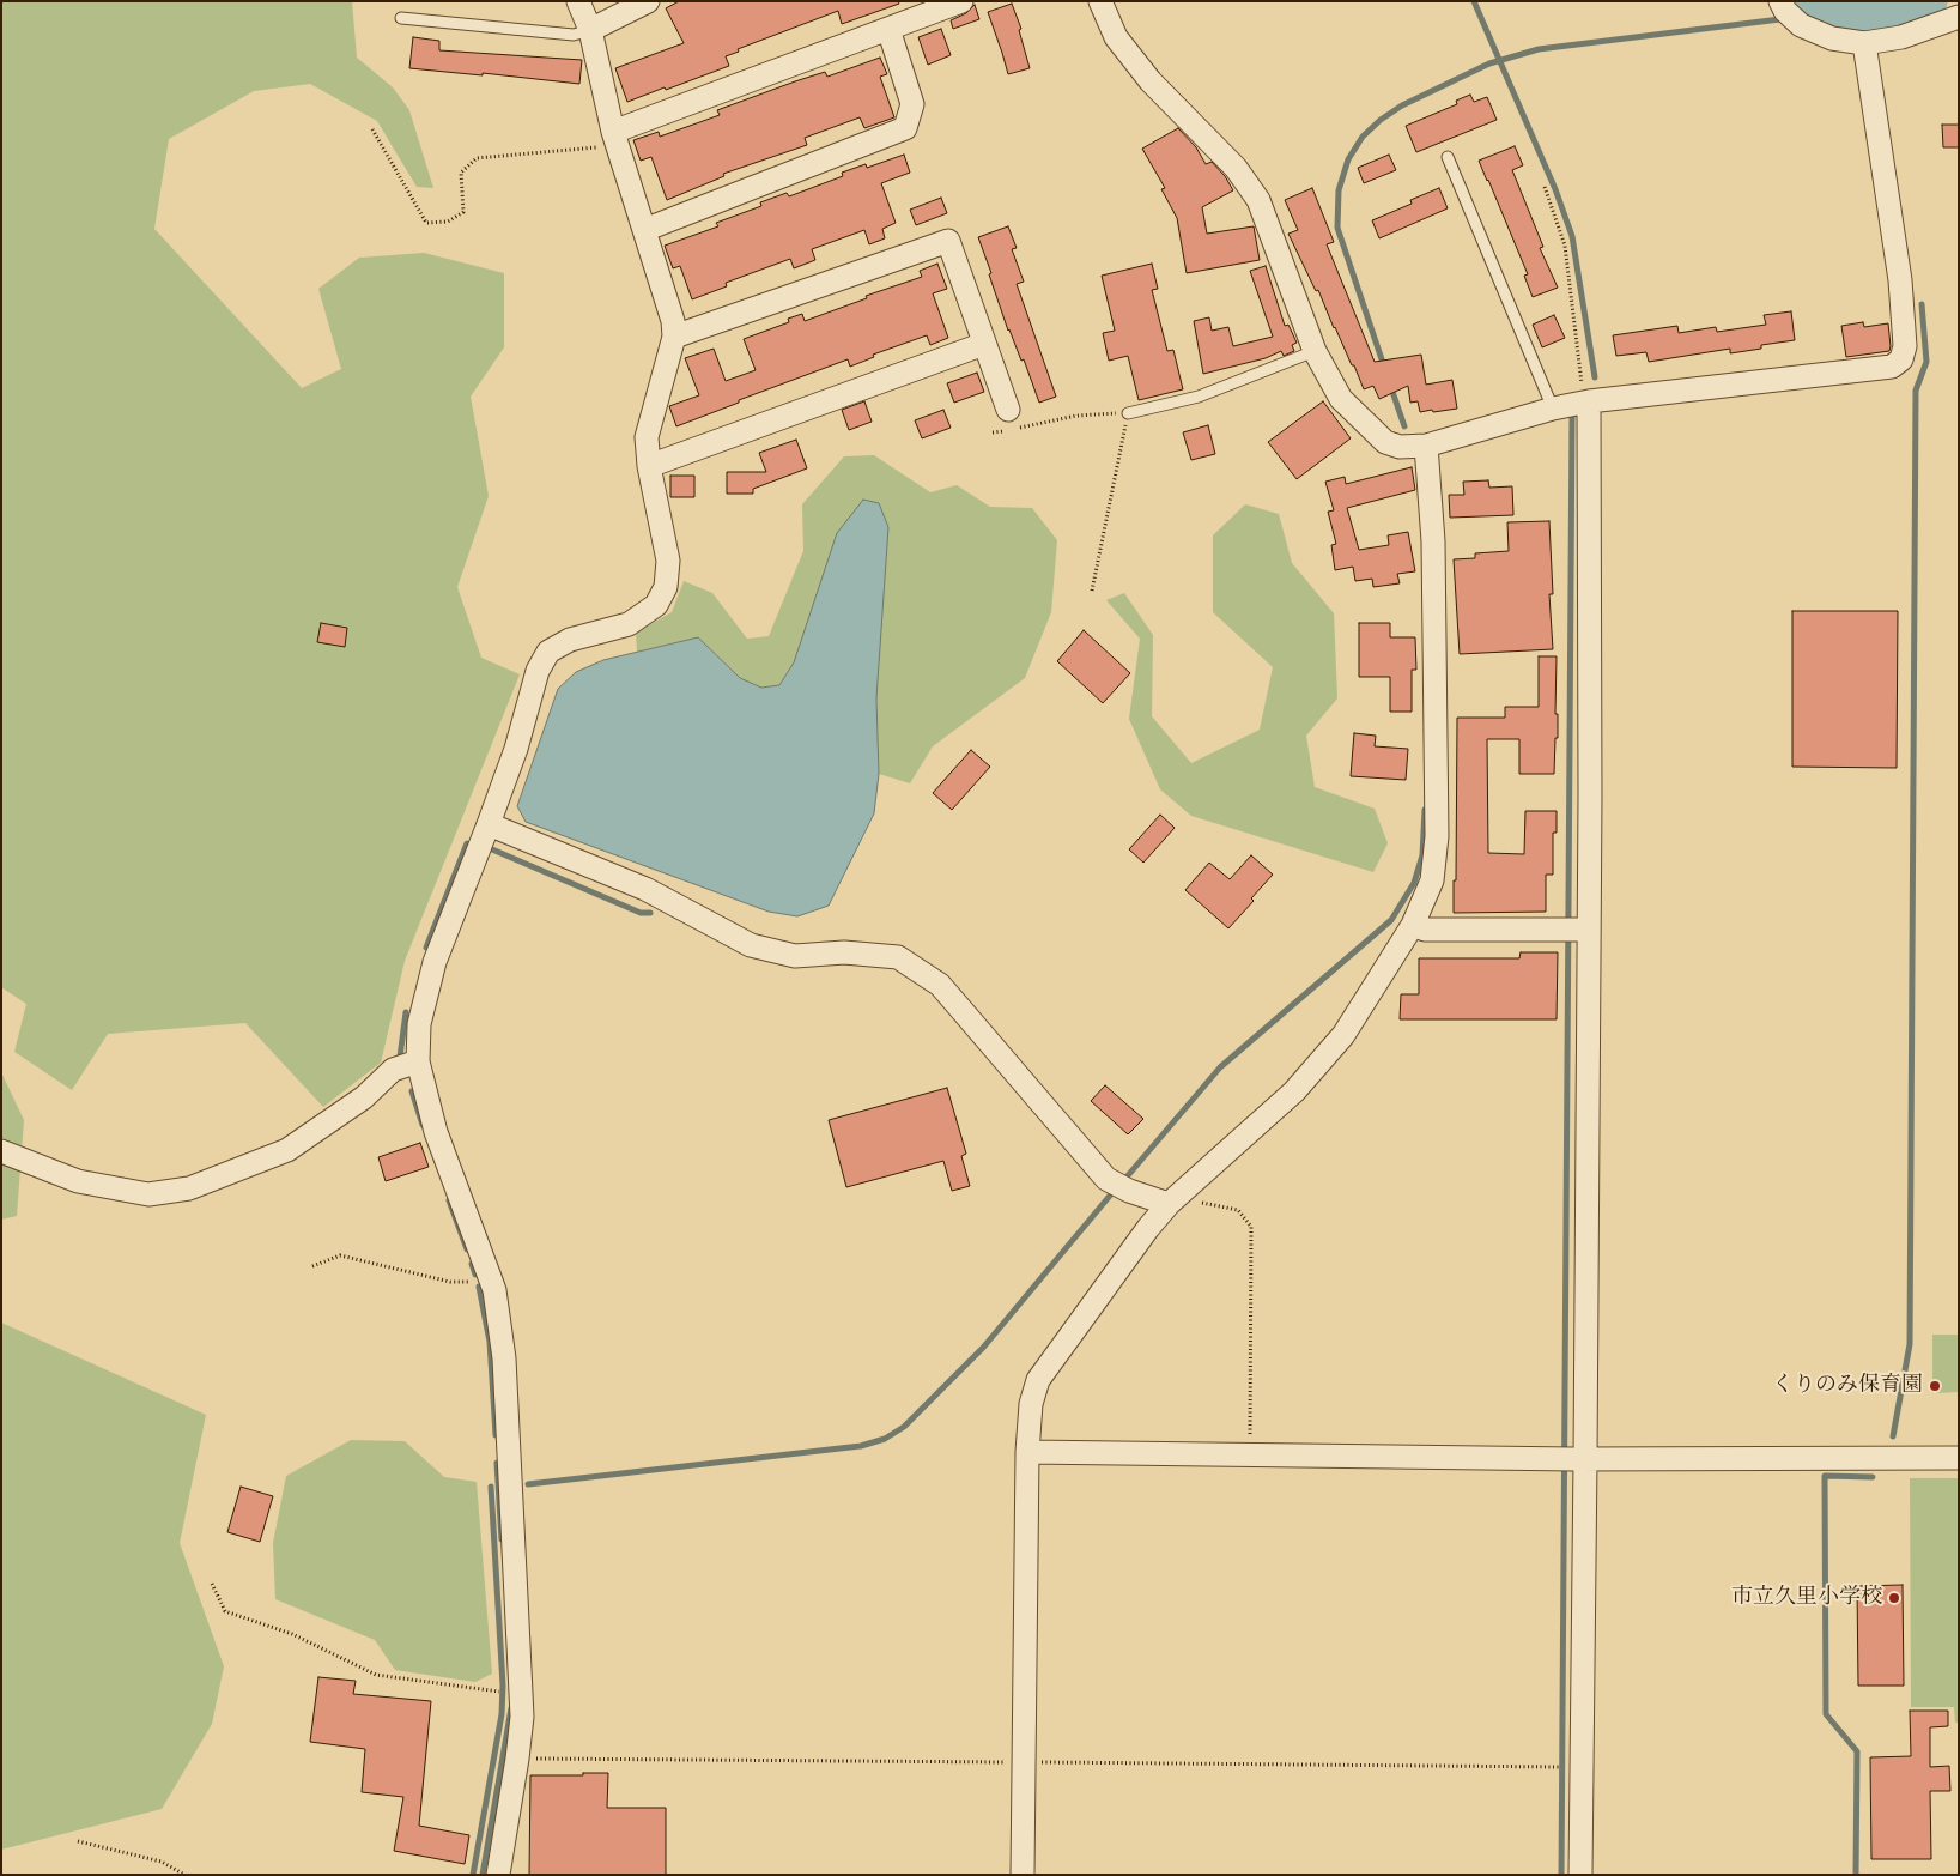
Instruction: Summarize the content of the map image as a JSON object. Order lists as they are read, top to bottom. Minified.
{"places":["くりのみ保育園","市立久里小学校"]}
